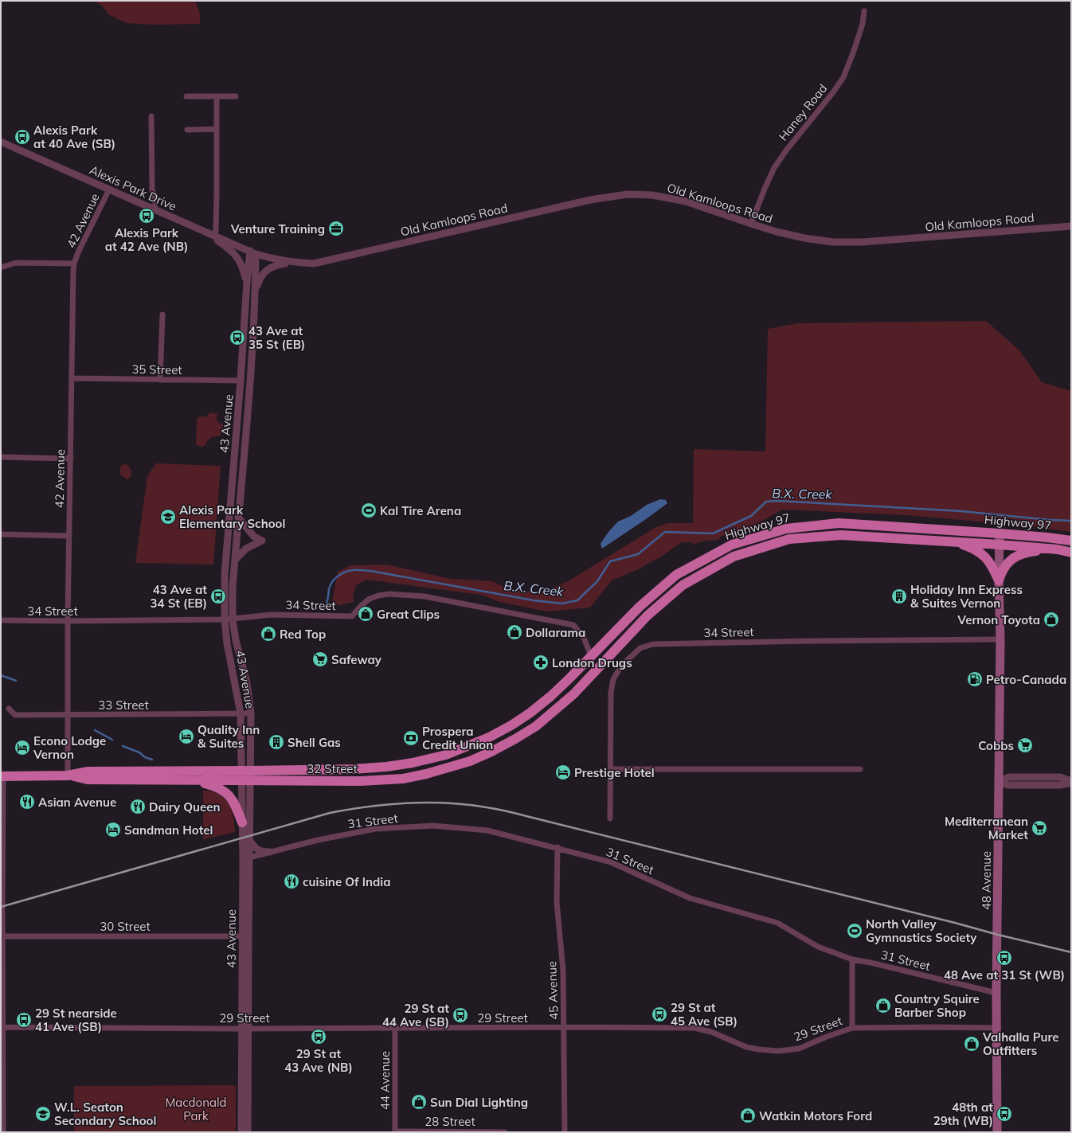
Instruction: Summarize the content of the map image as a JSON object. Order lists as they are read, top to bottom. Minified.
{"streets":{"highway":["Highway 97","32 Street"],"main road":["48 Avenue"],"street":["Haney Road","Alexis Park Drive","Old Kamloops Road","42 Avenue","35 Street","43 Avenue","34 Street","33 Street","31 Street","30 Street","45 Avenue","29 Street","44 Avenue","28 Street"]},"crossings":[["Haney Road","Old Kamloops Road"],["Alexis Park Drive","Old Kamloops Road"],["Alexis Park Drive","42 Avenue"],["Alexis Park Drive","43 Avenue"],["Old Kamloops Road","43 Avenue"],["42 Avenue","35 Street"],["42 Avenue","34 Street"],["42 Avenue","33 Street"],["42 Avenue","32 Street"],["35 Street","43 Avenue"],["43 Avenue","34 Street"],["43 Avenue","33 Street"],["43 Avenue","32 Street"],["43 Avenue","31 Street"],["43 Avenue","30 Street"],["43 Avenue","29 Street"],["Highway 97","34 Street"],["Highway 97","32 Street"],["Highway 97","48 Avenue"],["34 Street","48 Avenue"],["31 Street","48 Avenue"],["31 Street","45 Avenue"],["48 Avenue","29 Street"],["45 Avenue","29 Street"],["29 Street","44 Avenue"],["44 Avenue","28 Street"]],"water":["B.X. Creek"],"parks":["Macdonald Park"],"places":{"bus stop":["Alexis Park at 40 Ave (SB)","Alexis Park at 42 Ave (NB)","43 Ave at 35 St (EB)","43 Ave at 34 St (EB)","48 Ave at 31 St (WB)","29 St at 45 Ave (SB)","29 St at 44 Ave (SB)","29 St nearside 41 Ave (SB)","29 St at 43 Ave (NB)","48th at 29th (WB)"],"office":["Venture Training"],"sports":["Kal Tire Arena","North Valley Gymnastics Society"],"school or university":["Alexis Park Elementary School","W.L. Seaton Secondary School"],"building":["Holiday Inn Express & Suites Vernon","Shell Gas"],"shop":["Great Clips","Vernon Toyota","Dollarama","Red Top","Country Squire Barber Shop","Valhalla Pure Outfitters","Sun Dial Lighting","Watkin Motors Ford"],"supermarket":["Safeway","Cobbs","Mediterranean Market"],"pharmacy":["London Drugs"],"fuel station":["Petro-Canada"],"hotel":["Quality Inn & Suites","Econo Lodge Vernon","Prestige Hotel","Sandman Hotel"],"bank":["Prospera Credit Union"],"restaurant":["Asian Avenue","Dairy Queen","cuisine Of India"]}}
